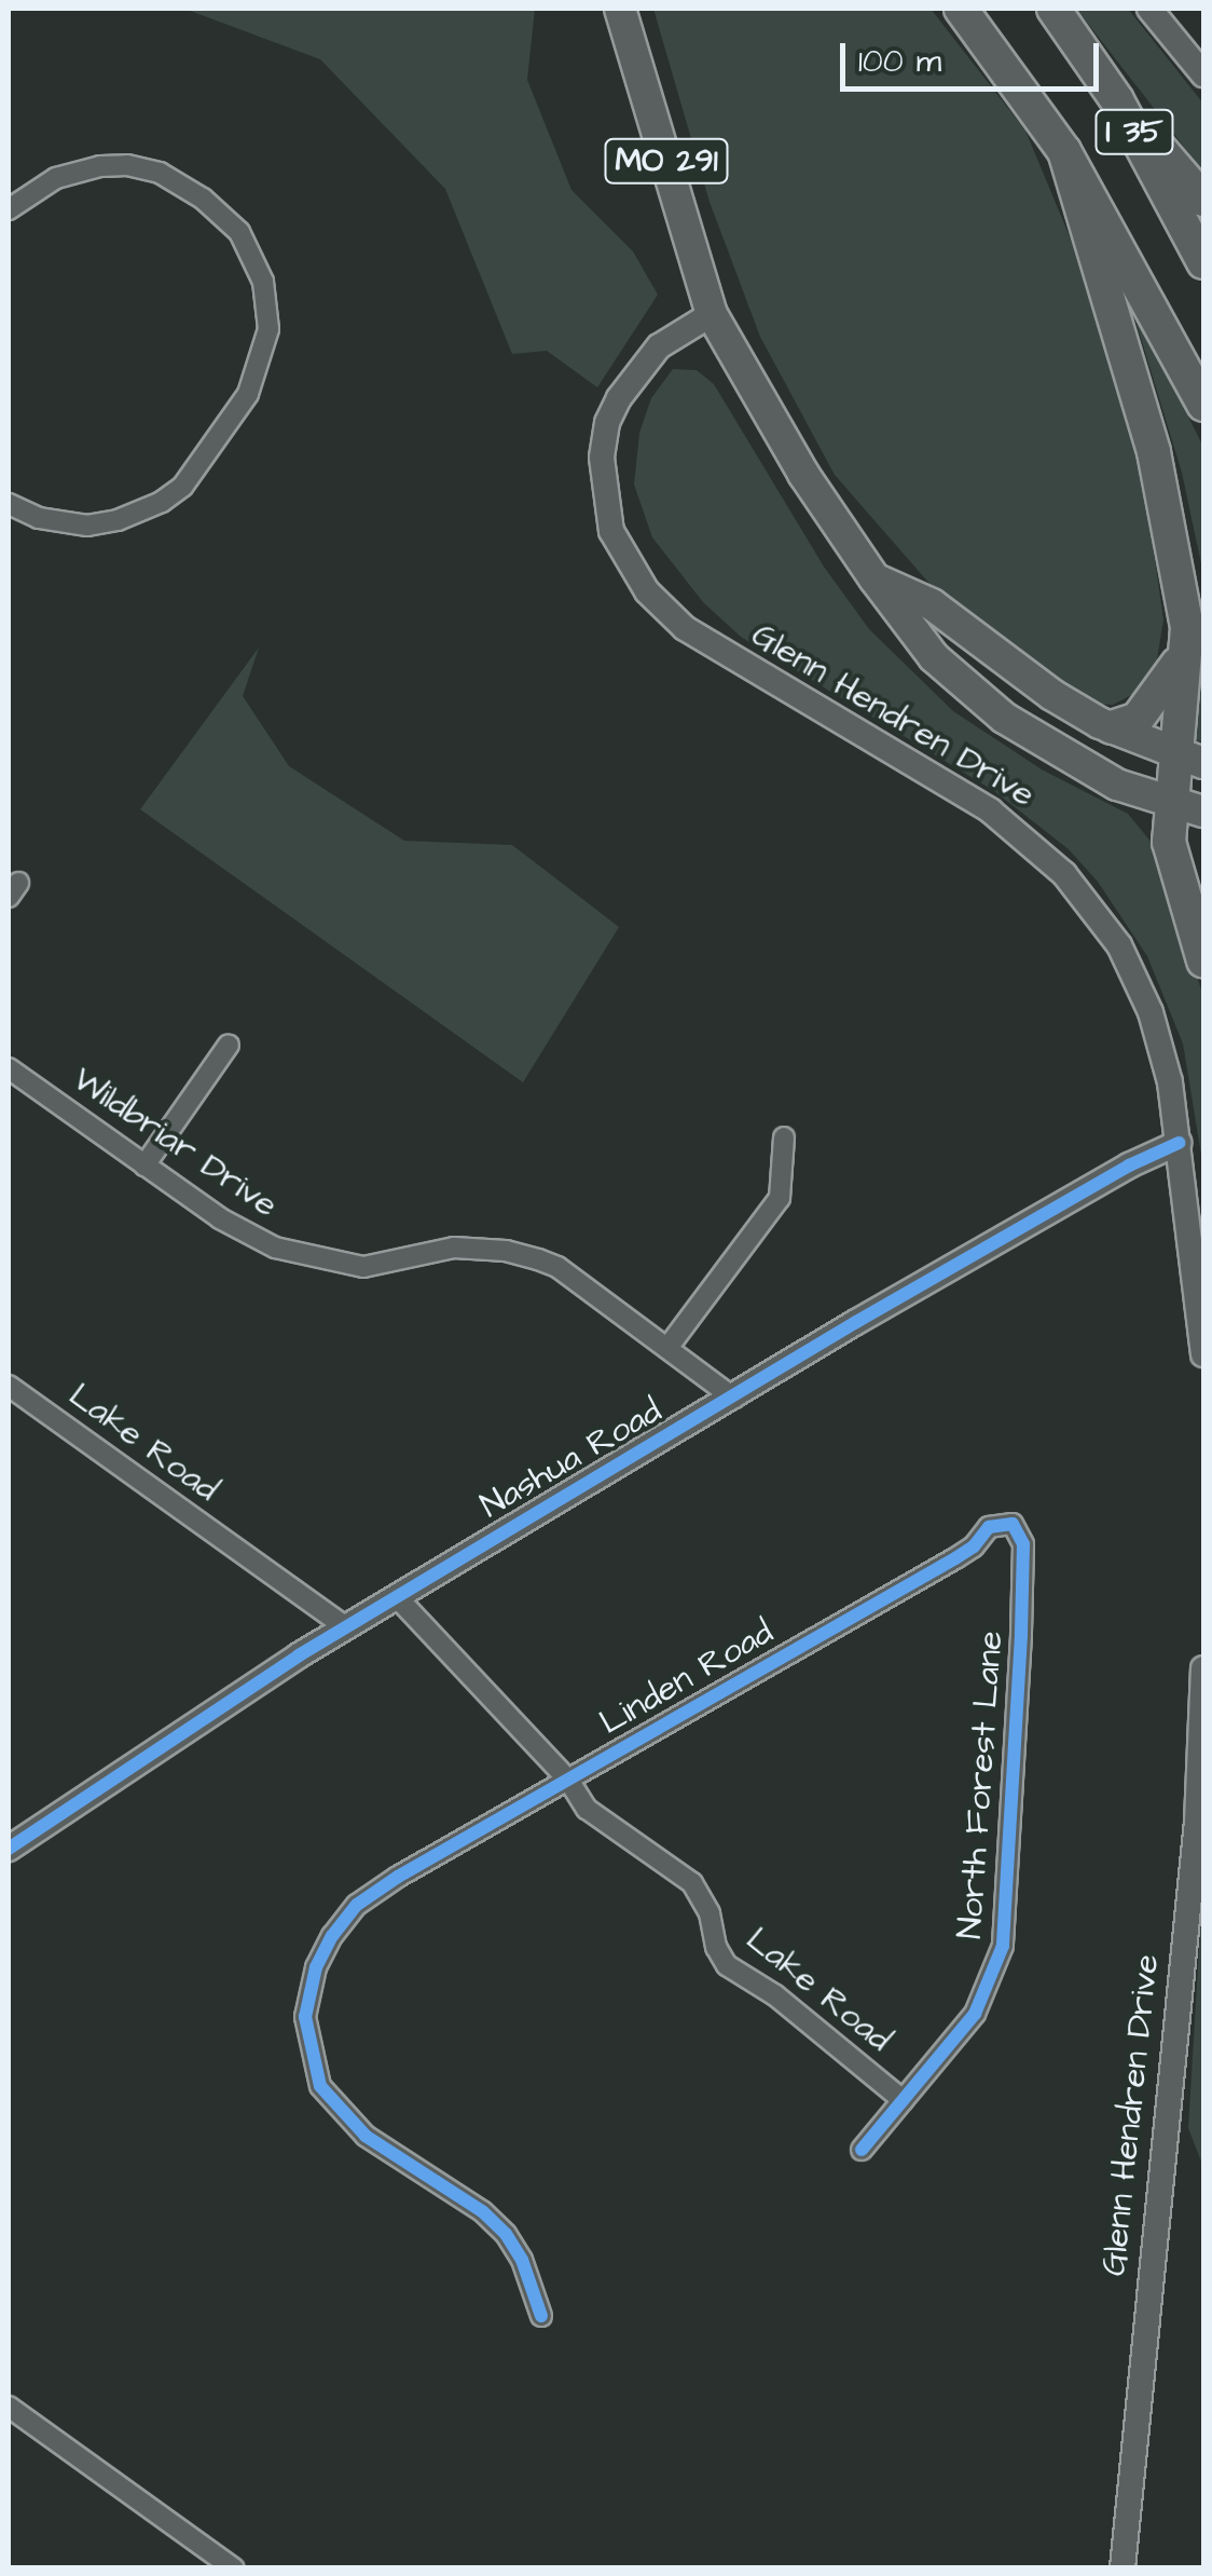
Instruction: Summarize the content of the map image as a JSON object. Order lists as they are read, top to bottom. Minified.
{"streets":{"highway":["I 35"],"main road":["MO 291"],"street":["Glenn Hendren Drive","Wildbriar Drive","Lake Road","Nashua Road","Linden Road","North Forest Lane"]},"crossings":[["MO 291","Glenn Hendren Drive"],["Glenn Hendren Drive","Nashua Road"],["Wildbriar Drive","Nashua Road"],["Lake Road","Nashua Road"],["Lake Road","Linden Road"],["Lake Road","North Forest Lane"],["Linden Road","North Forest Lane"]],"scale_bar":"100 m"}
